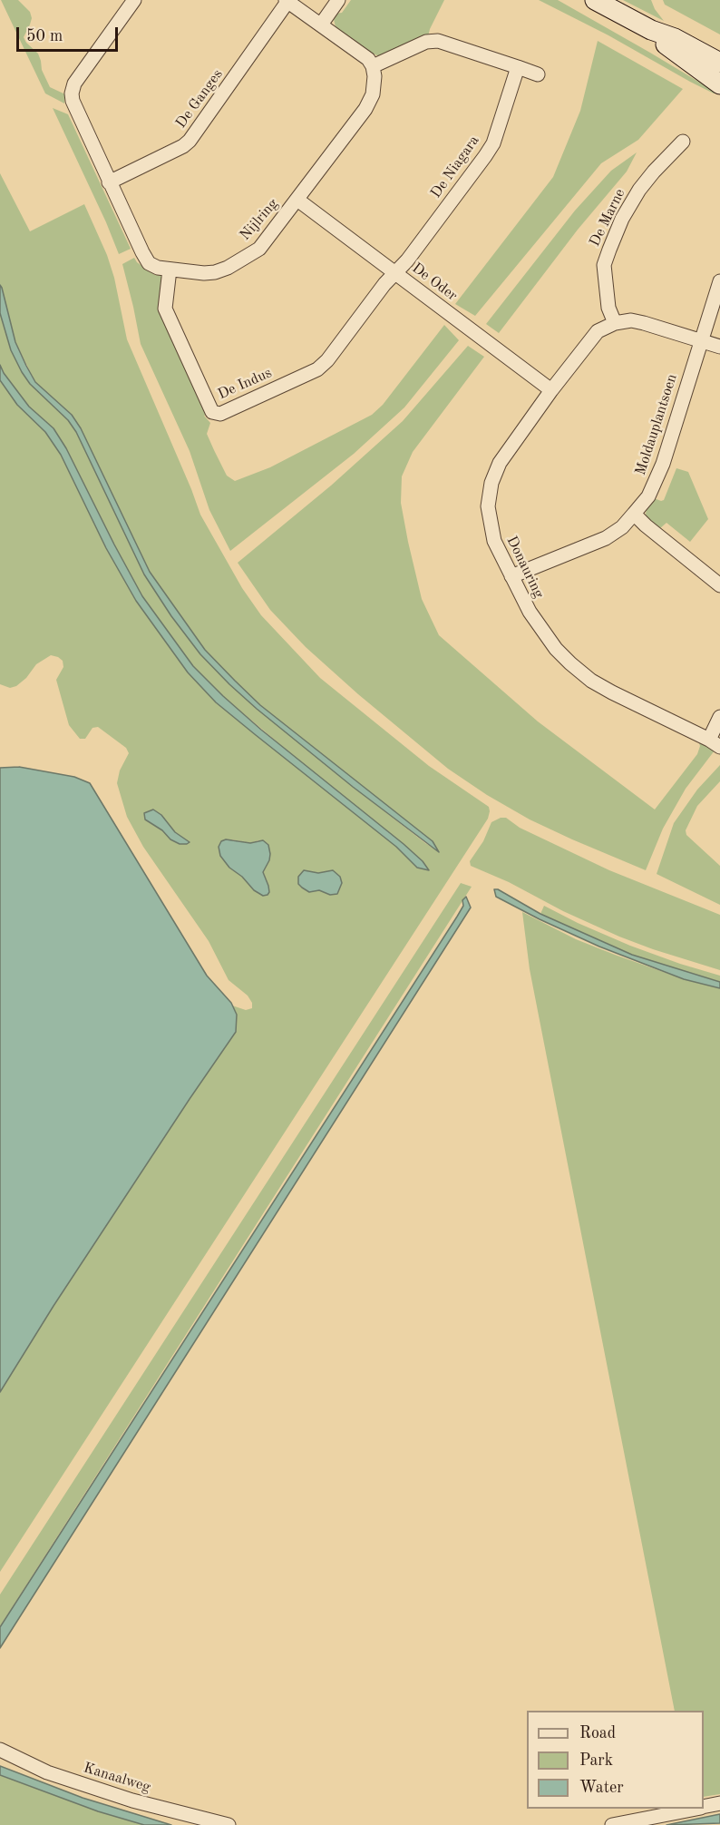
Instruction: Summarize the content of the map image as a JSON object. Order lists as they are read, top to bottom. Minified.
{"streets":{"street":["De Ganges","De Niagara","De Marne","Nijlring","De Oder","De Indus","Moldauplantsoen","Donauring","Kanaalweg"]},"crossings":[["De Ganges","Nijlring"],["De Niagara","De Oder"],["De Niagara","De Indus"],["De Marne","Donauring"],["Nijlring","De Oder"],["Nijlring","De Indus"],["De Oder","De Indus"],["De Oder","Donauring"],["Moldauplantsoen","Donauring"]],"legend":["Road","Park","Water"],"scale_bar":"50 m"}
